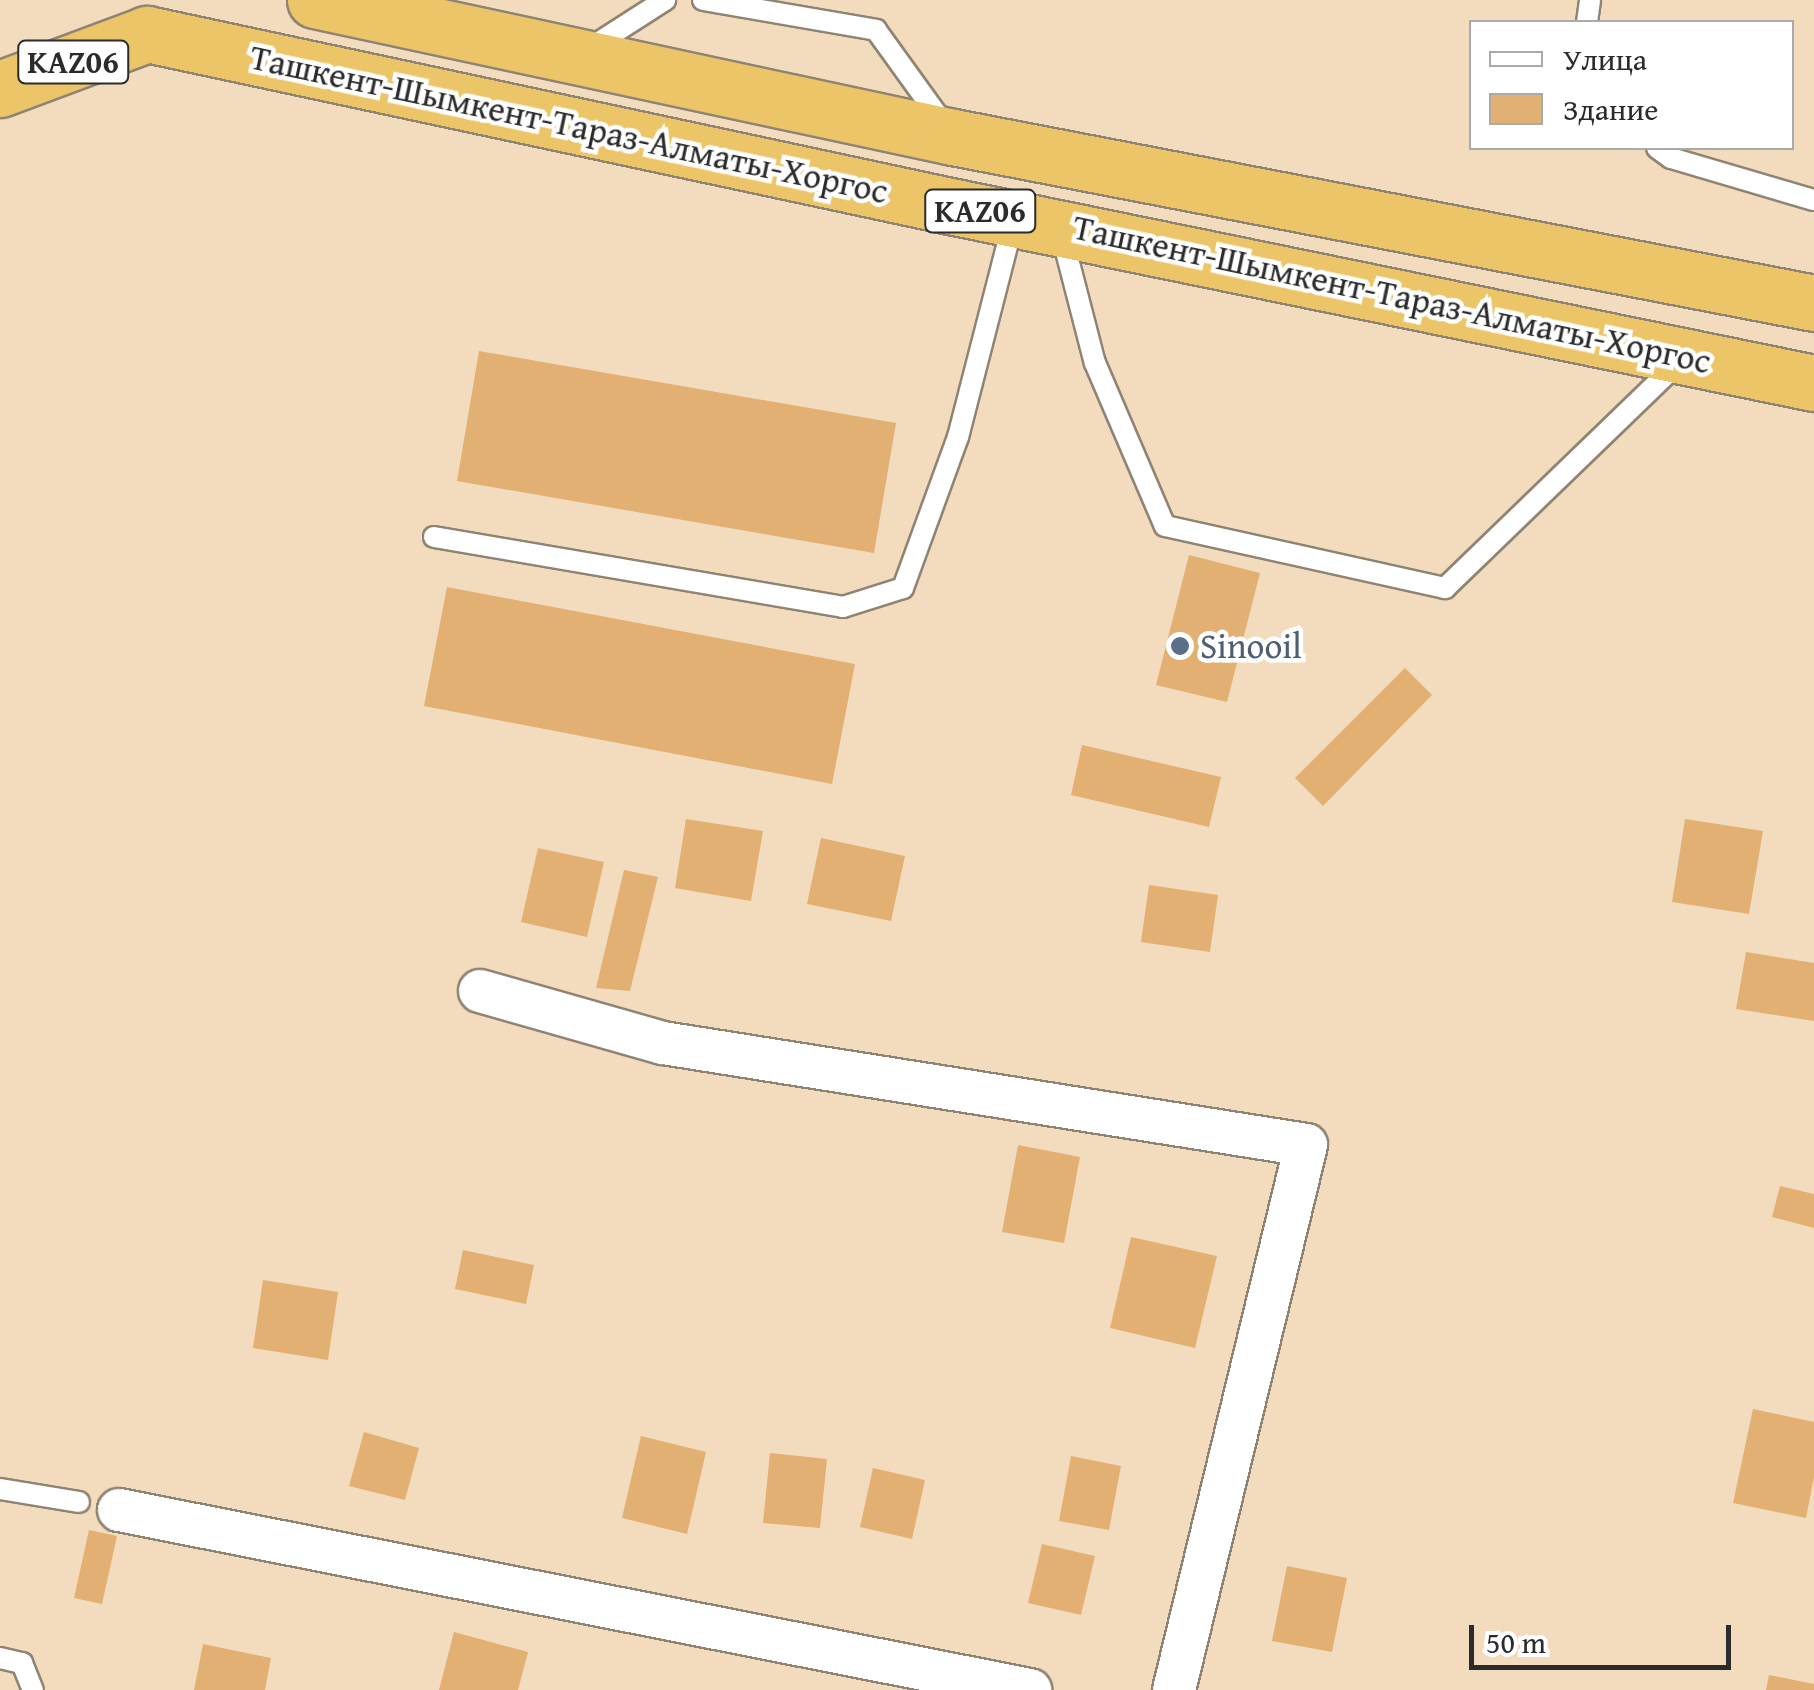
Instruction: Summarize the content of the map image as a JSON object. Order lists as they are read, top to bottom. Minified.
{"streets":{"highway":["KАZ06","Ташкент-Шымкент-Тараз-Алматы-Хоргос"]},"places":["Sinooil"],"legend":["Улица","Здание"],"scale_bar":"50 m"}
